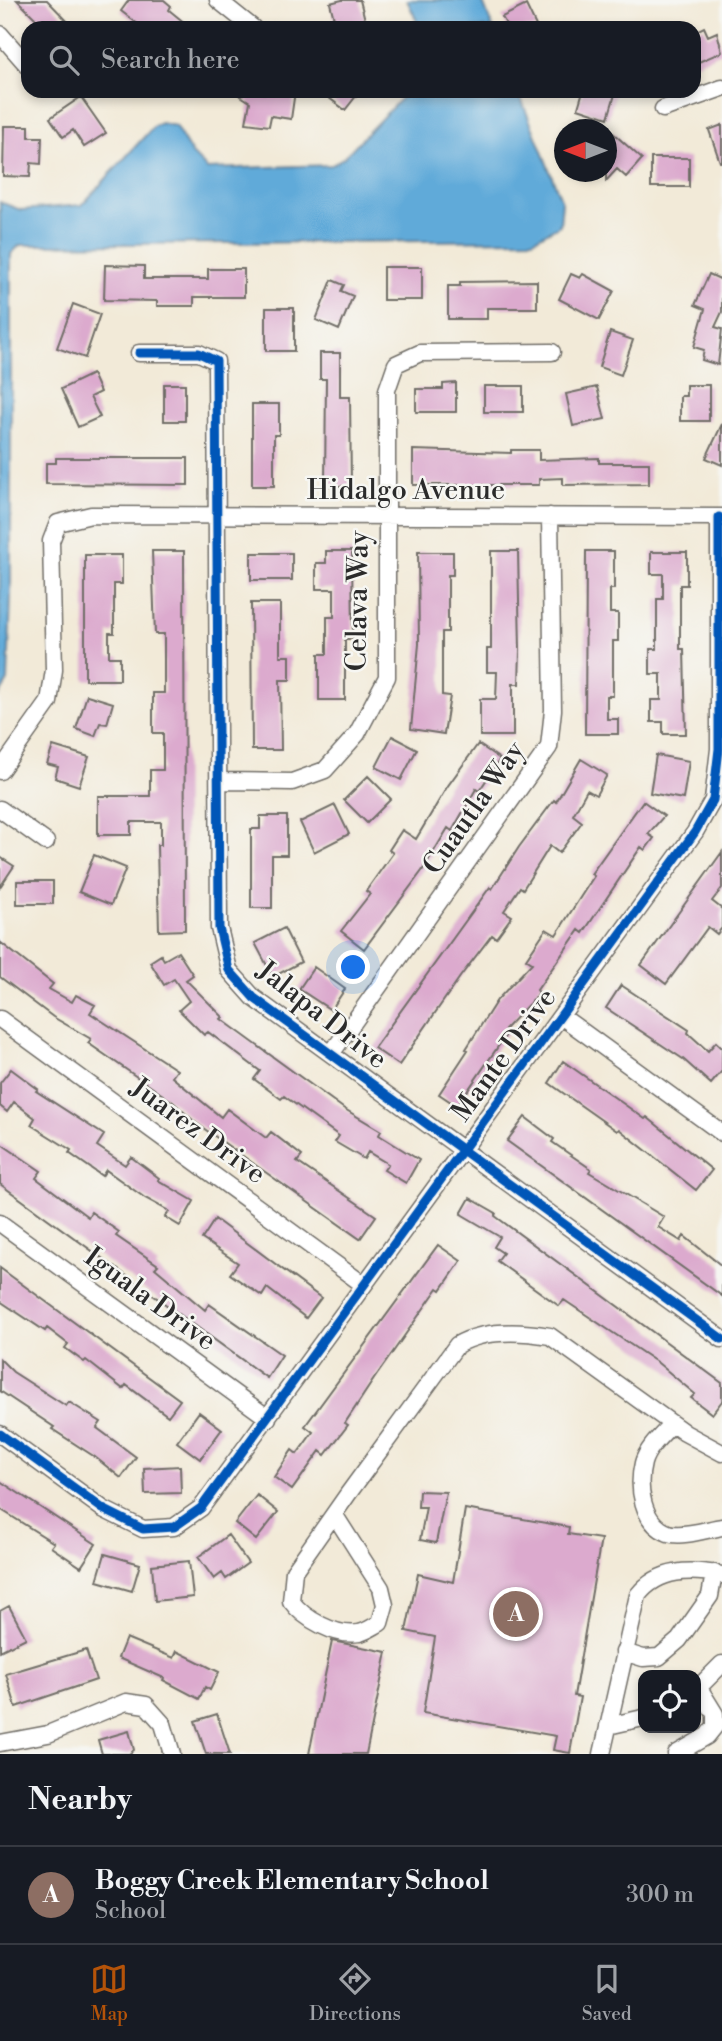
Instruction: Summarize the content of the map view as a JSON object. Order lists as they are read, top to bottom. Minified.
{"streets":{"street":["Hidalgo Avenue","Celava Way","Cuautla Way","Jalapa Drive","Mante Drive","Juarez Drive","Iguala Drive"]},"crossings":[["Hidalgo Avenue","Celava Way"],["Hidalgo Avenue","Cuautla Way"],["Hidalgo Avenue","Jalapa Drive"],["Hidalgo Avenue","Mante Drive"],["Celava Way","Jalapa Drive"],["Cuautla Way","Jalapa Drive"],["Jalapa Drive","Mante Drive"],["Mante Drive","Juarez Drive"],["Mante Drive","Iguala Drive"]],"north":"left","page":{"search":"Search here","pins":"A","heading":"Nearby","list":[{"mark":"A","name":"Boggy Creek Elementary School","note":"School","value":"300 m"}],"nav":["Map","Directions","Saved"]}}
